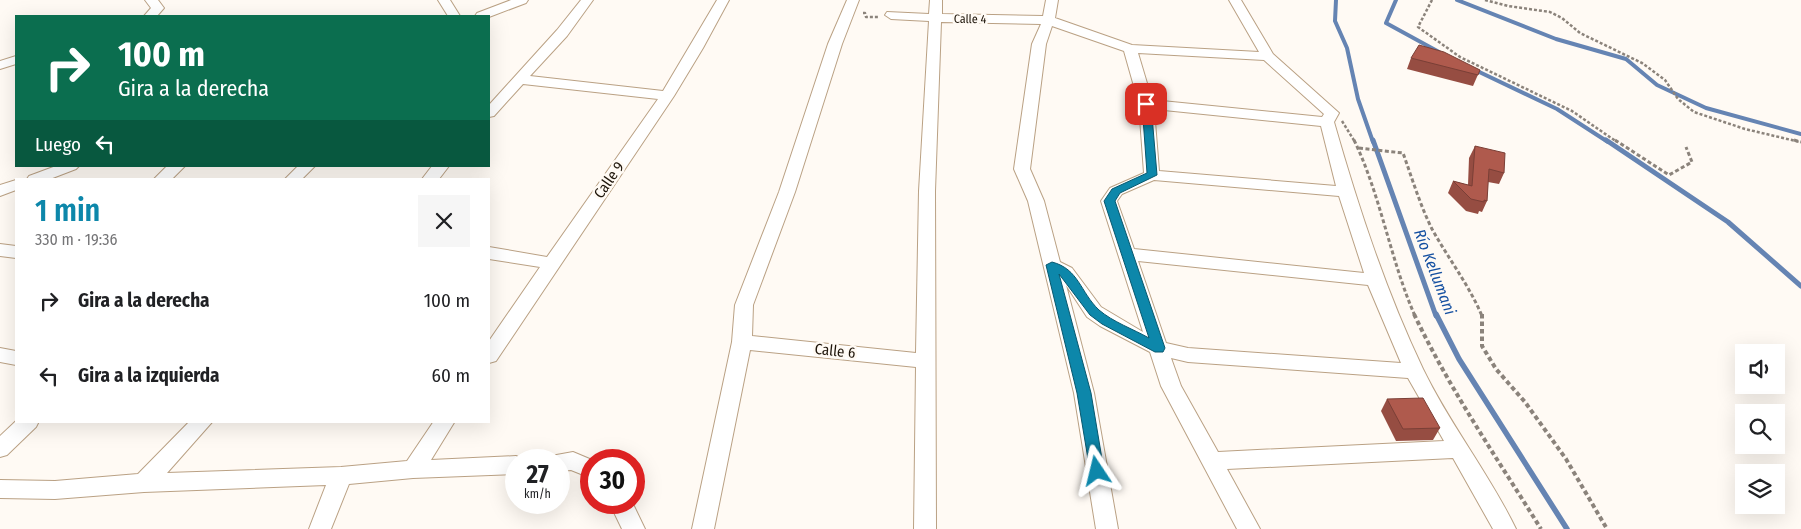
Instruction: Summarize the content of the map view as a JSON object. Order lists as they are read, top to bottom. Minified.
{"streets":{"street":["Calle 4","Calle 9","Calle 6"]},"water":["Río Kellumani"],"page":{"turn":["100 m","Gira a la derecha"],"then":"Luego","heading":["1 min","330 m · 19:36"],"list":[{"name":"Gira a la derecha","value":"100 m"},{"name":"Gira a la izquierda","value":"60 m"}],"speed":"27 km/h","limit":"30"}}
